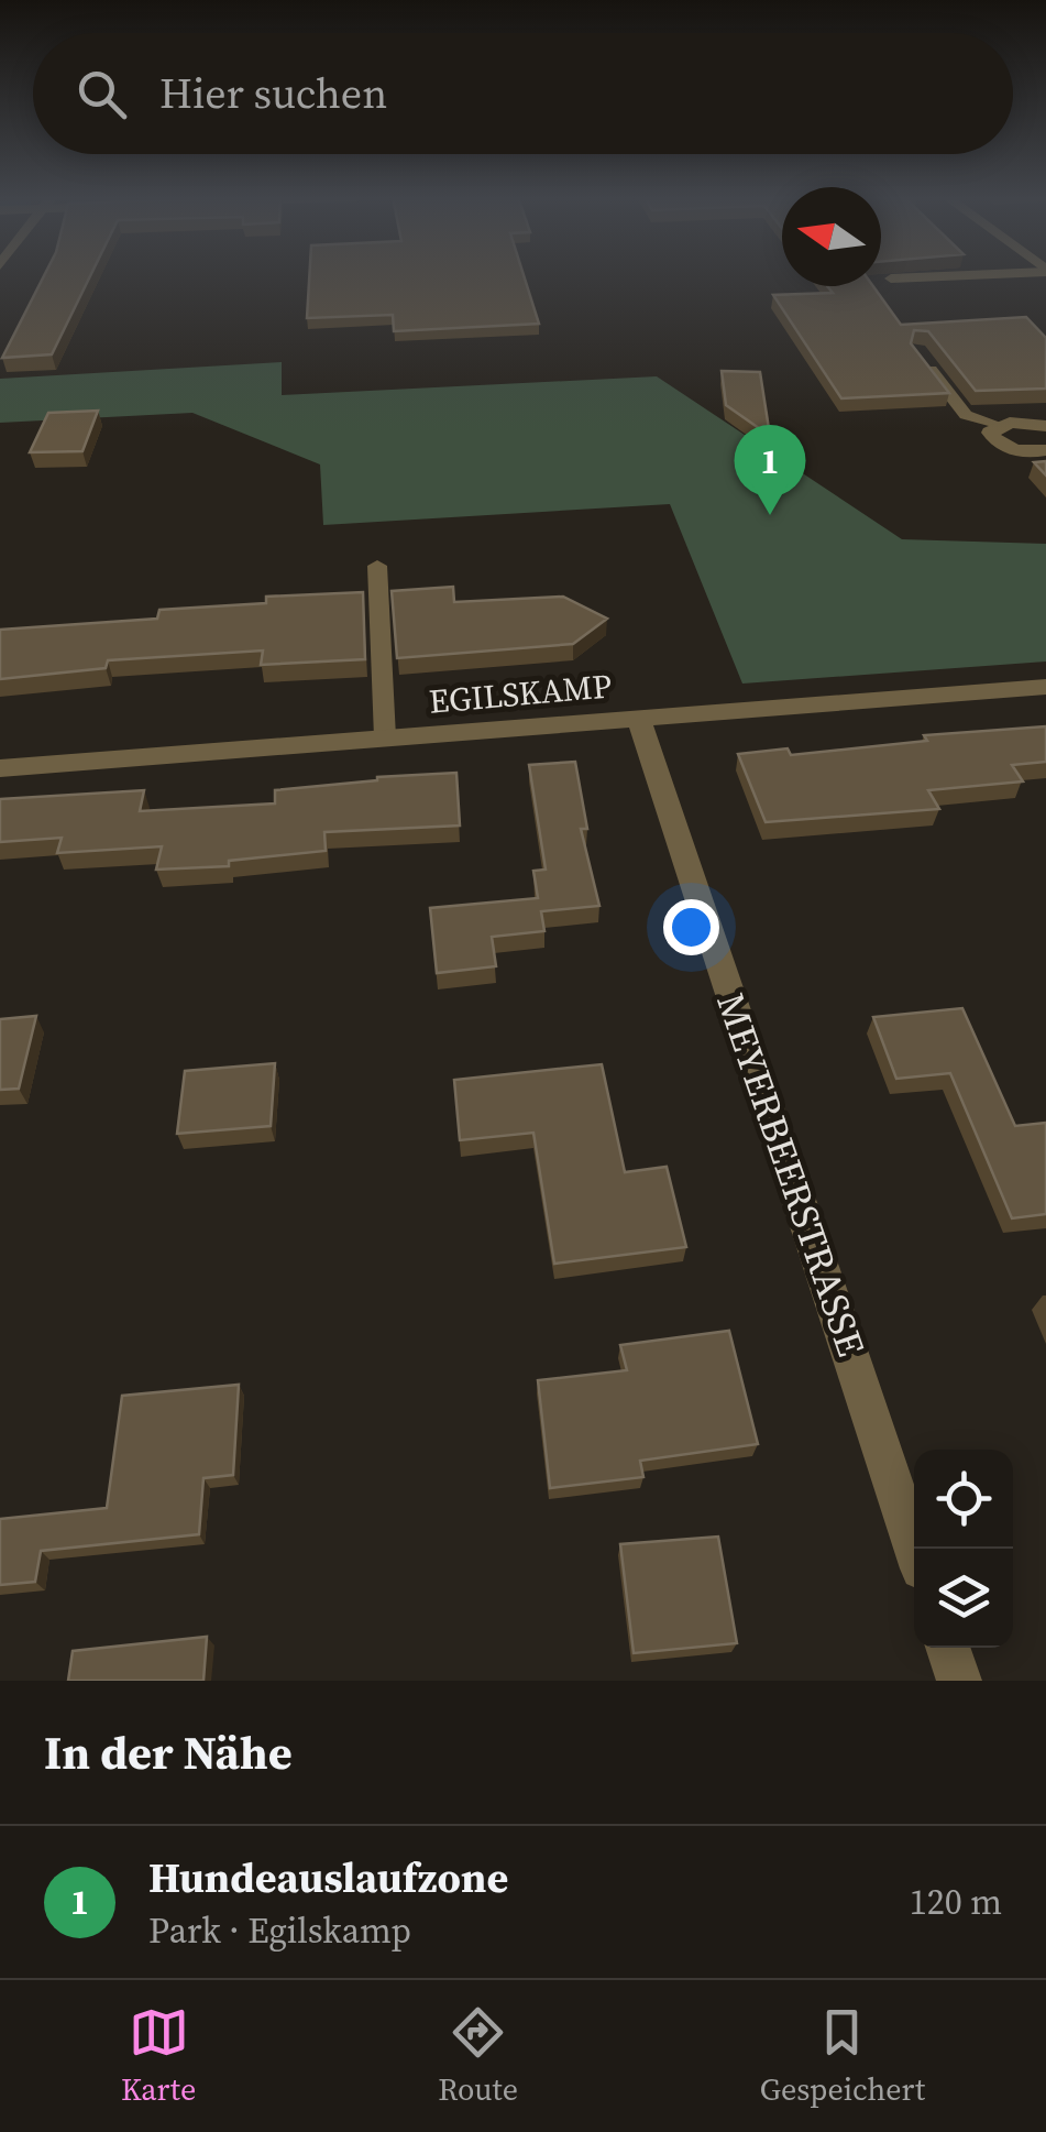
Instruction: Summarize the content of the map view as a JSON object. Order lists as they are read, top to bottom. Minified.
{"streets":{"street":["EGILSKAMP","MEYERBEERSTRASSE"]},"crossings":[["EGILSKAMP","MEYERBEERSTRASSE"]],"north":"left","page":{"search":"Hier suchen","pins":"1","heading":"In der Nähe","list":[{"mark":"1","name":"Hundeauslaufzone","note":"Park · Egilskamp","value":"120 m"}],"nav":["Karte","Route","Gespeichert"]}}
